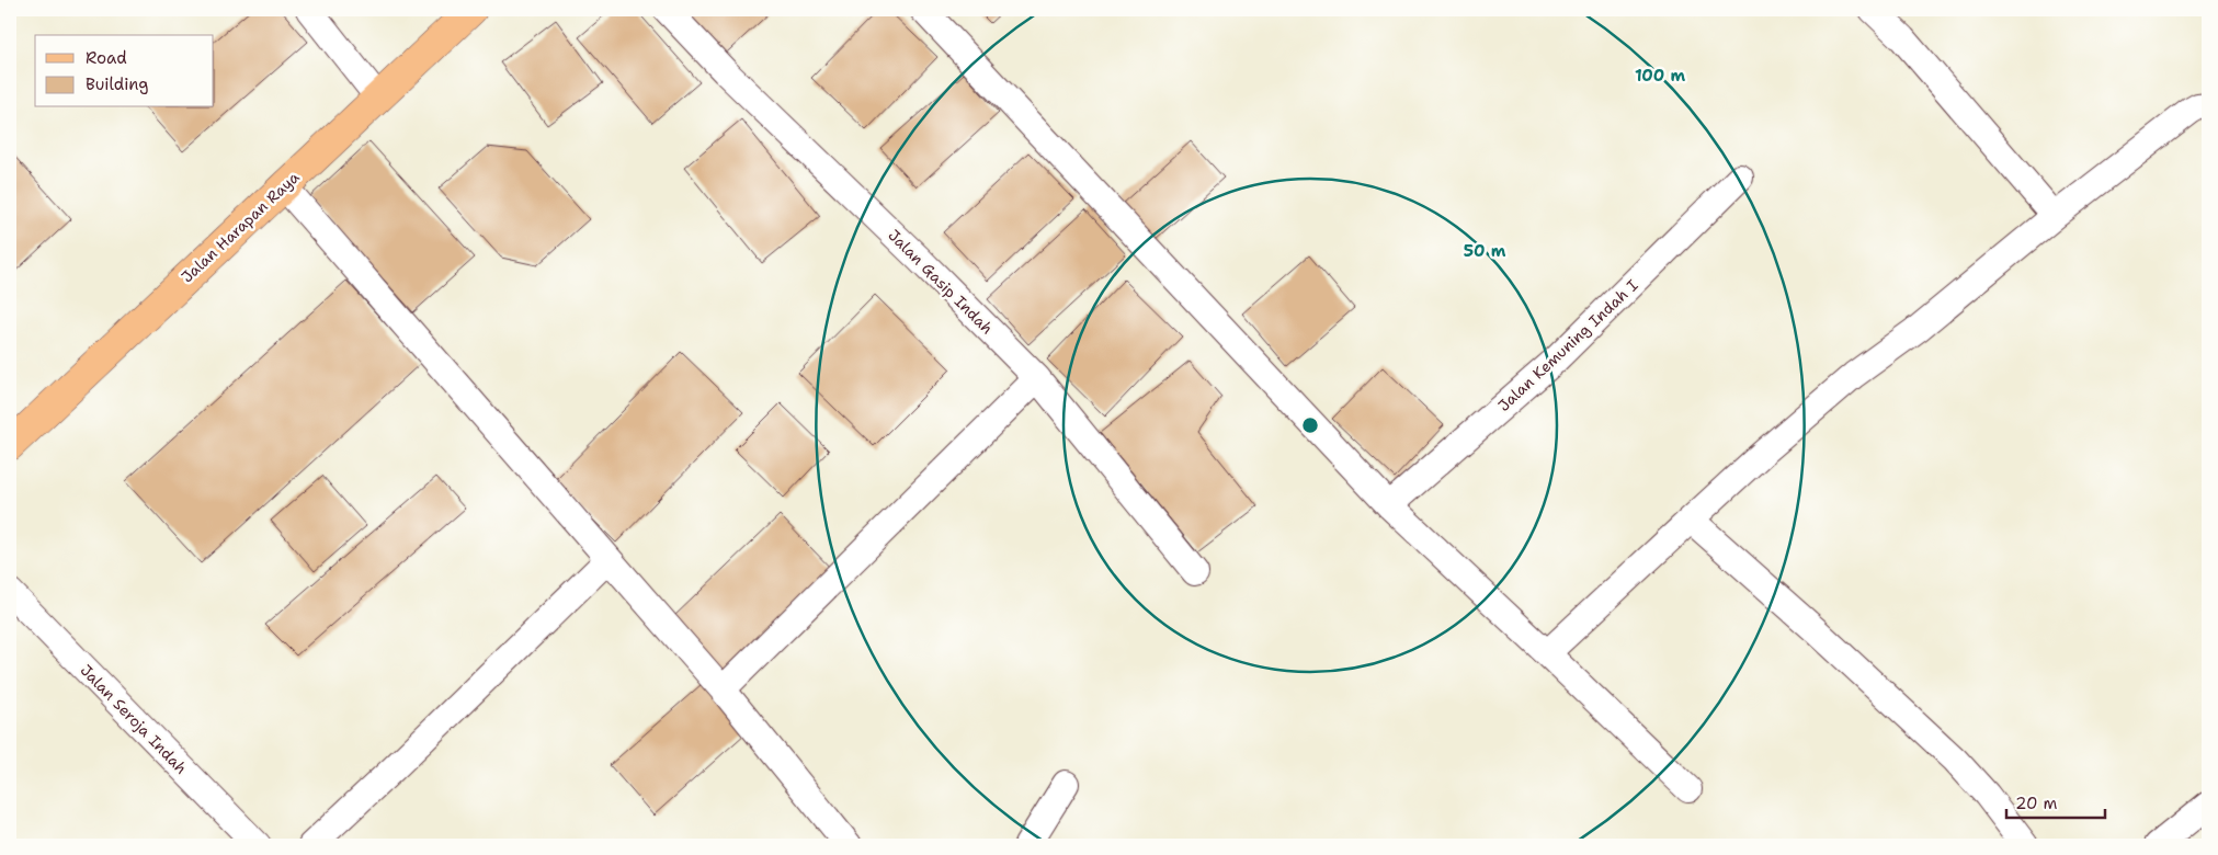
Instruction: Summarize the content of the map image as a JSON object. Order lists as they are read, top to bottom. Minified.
{"streets":{"main road":["Jalan Harapan Raya"],"street":["Jalan Gasip Indah","Jalan Kemuning Indah I","Jalan Seroja Indah"]},"legend":["Road","Building"],"scale_bar":"20 m","rings":["100 m","50 m"]}
